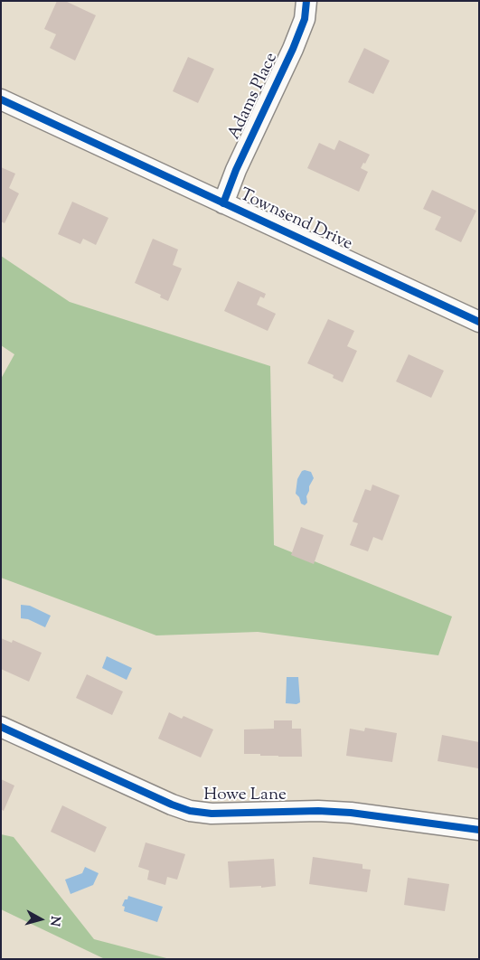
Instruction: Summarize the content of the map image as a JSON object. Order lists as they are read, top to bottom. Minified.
{"streets":{"street":["Adams Place","Townsend Drive","Howe Lane"]},"crossings":[["Adams Place","Townsend Drive"]],"north":"right"}
